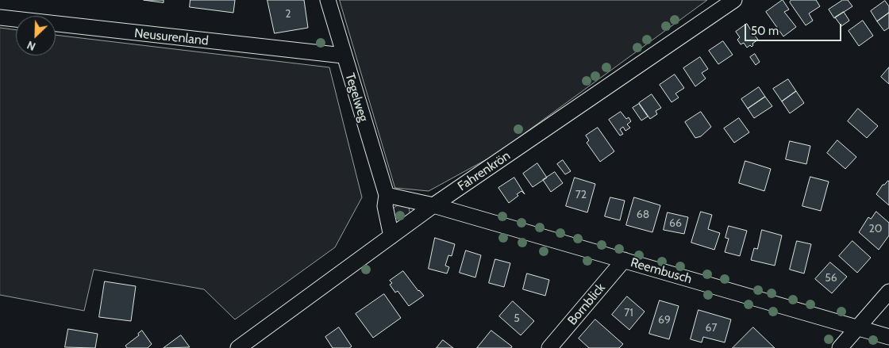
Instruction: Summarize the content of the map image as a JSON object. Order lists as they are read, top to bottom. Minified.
{"streets":{"street":["Neusurenland","Tegelweg","Fahrenkrön","Reembusch","Bornblick"]},"crossings":[["Neusurenland","Tegelweg"],["Tegelweg","Fahrenkrön"],["Fahrenkrön","Reembusch"],["Reembusch","Bornblick"]],"house_numbers":["2","72","68","66","20","56","71","5","69","67"],"scale_bar":"50 m","north":"bottom left"}
